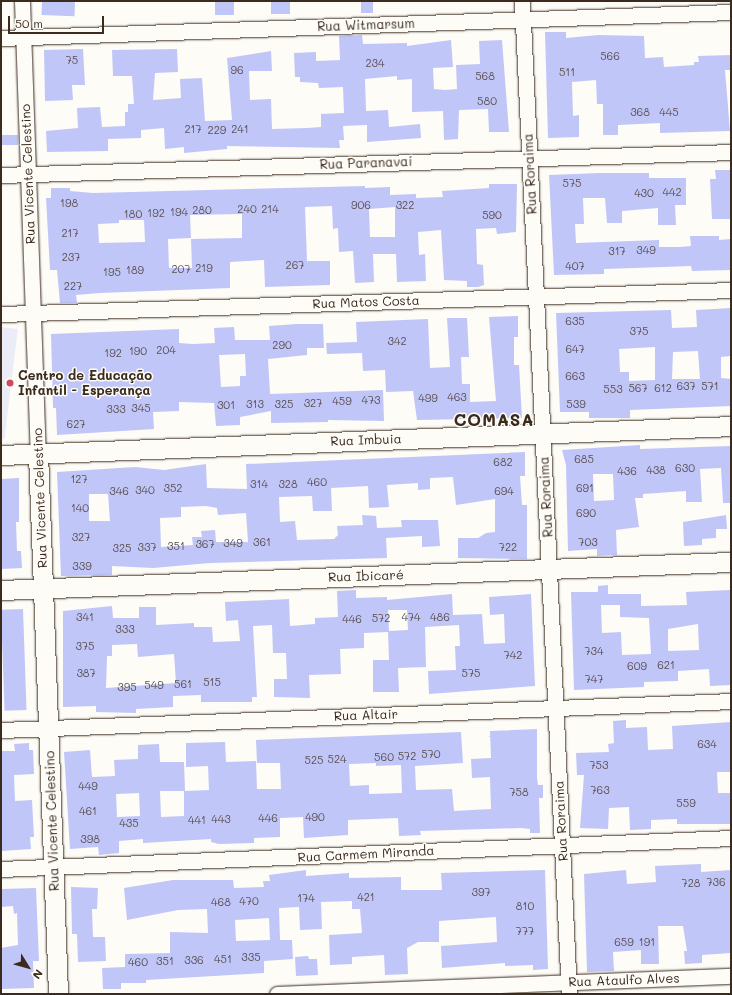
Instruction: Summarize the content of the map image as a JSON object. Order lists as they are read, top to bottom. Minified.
{"streets":{"street":["Rua Witmarsum","Rua Paranavaí","Rua Vicente Celestino","Rua Roraima","Rua Matos Costa","Rua Imbuia","Rua Ibicaré","Rua Altair","Rua Carmem Miranda","Rua Ataulfo Alves"]},"crossings":[["Rua Witmarsum","Rua Vicente Celestino"],["Rua Witmarsum","Rua Roraima"],["Rua Paranavaí","Rua Vicente Celestino"],["Rua Paranavaí","Rua Roraima"],["Rua Vicente Celestino","Rua Matos Costa"],["Rua Vicente Celestino","Rua Imbuia"],["Rua Vicente Celestino","Rua Ibicaré"],["Rua Vicente Celestino","Rua Altair"],["Rua Vicente Celestino","Rua Carmem Miranda"],["Rua Roraima","Rua Matos Costa"],["Rua Roraima","Rua Imbuia"],["Rua Roraima","Rua Ibicaré"],["Rua Roraima","Rua Altair"],["Rua Roraima","Rua Carmem Miranda"],["Rua Roraima","Rua Ataulfo Alves"]],"districts":["COMASA"],"places":["Centro de Educação Infantil - Esperança"],"house_numbers":["566","75","234","96","511","568","580","368","445","217","241","229","575","442","430","198","906","322","240","214","280","194","192","180","590","217","349","317","237","267","407","219","207","189","195","227","635","375","342","290","647","204","190","192","663","637","571","567","612","553","463","499","473","459","327","313","325","539","301","345","333","627","685","682","630","438","436","127","460","314","328","352","691","340","346","694","140","690","327","361","703","349","367","351","337","722","325","339","341","474","486","572","446","333","375","734","742","621","609","387","575","747","515","561","549","395","634","570","572","560","524","525","753","449","763","758","559","461","490","446","443","441","435","398","736","728","397","421","174","470","468","810","777","659","191","335","451","336","351","460"],"scale_bar":"50 m","north":"bottom right"}
